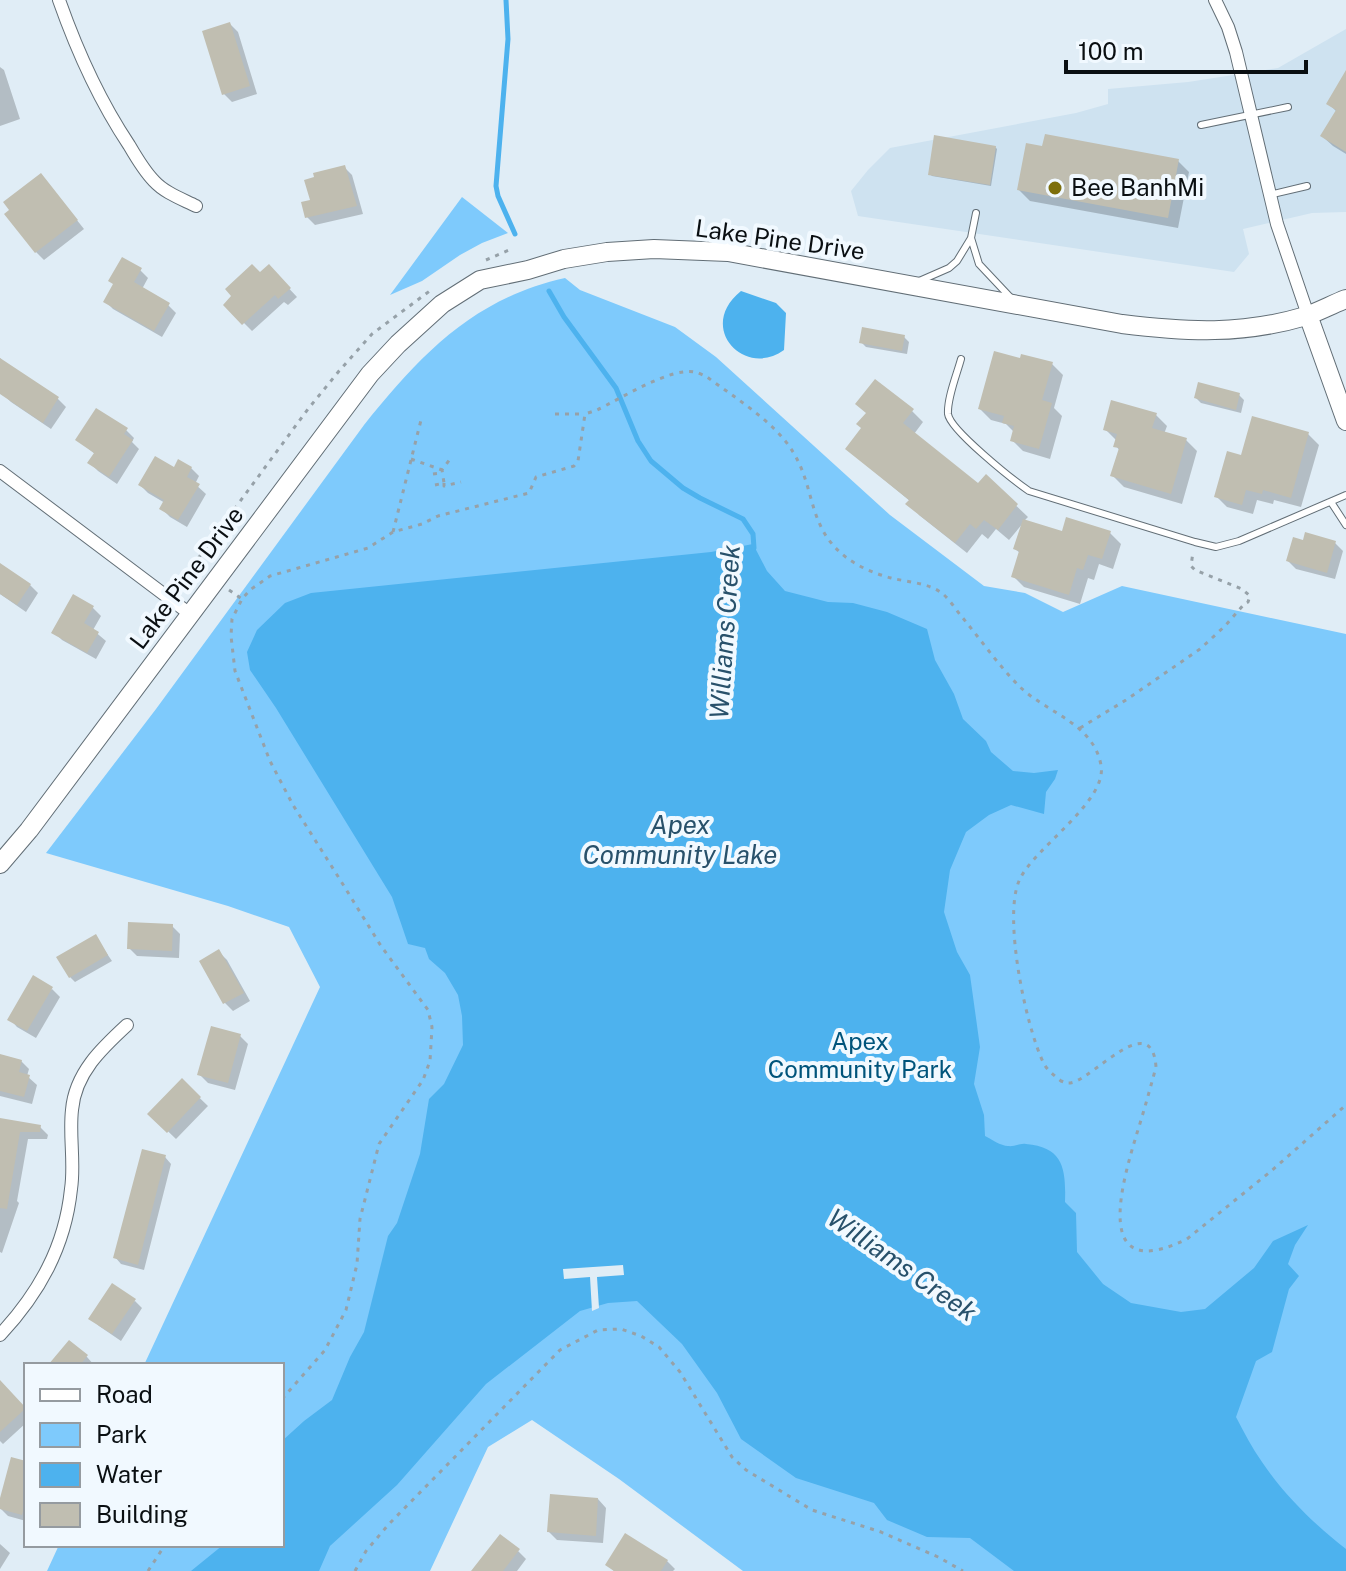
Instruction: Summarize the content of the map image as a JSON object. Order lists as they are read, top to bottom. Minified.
{"streets":{"main road":["Lake Pine Drive"]},"water":["Williams Creek","Apex Community Lake"],"parks":["Apex Community Park"],"places":["Bee BanhMi"],"legend":["Road","Park","Water","Building"],"scale_bar":"100 m"}
